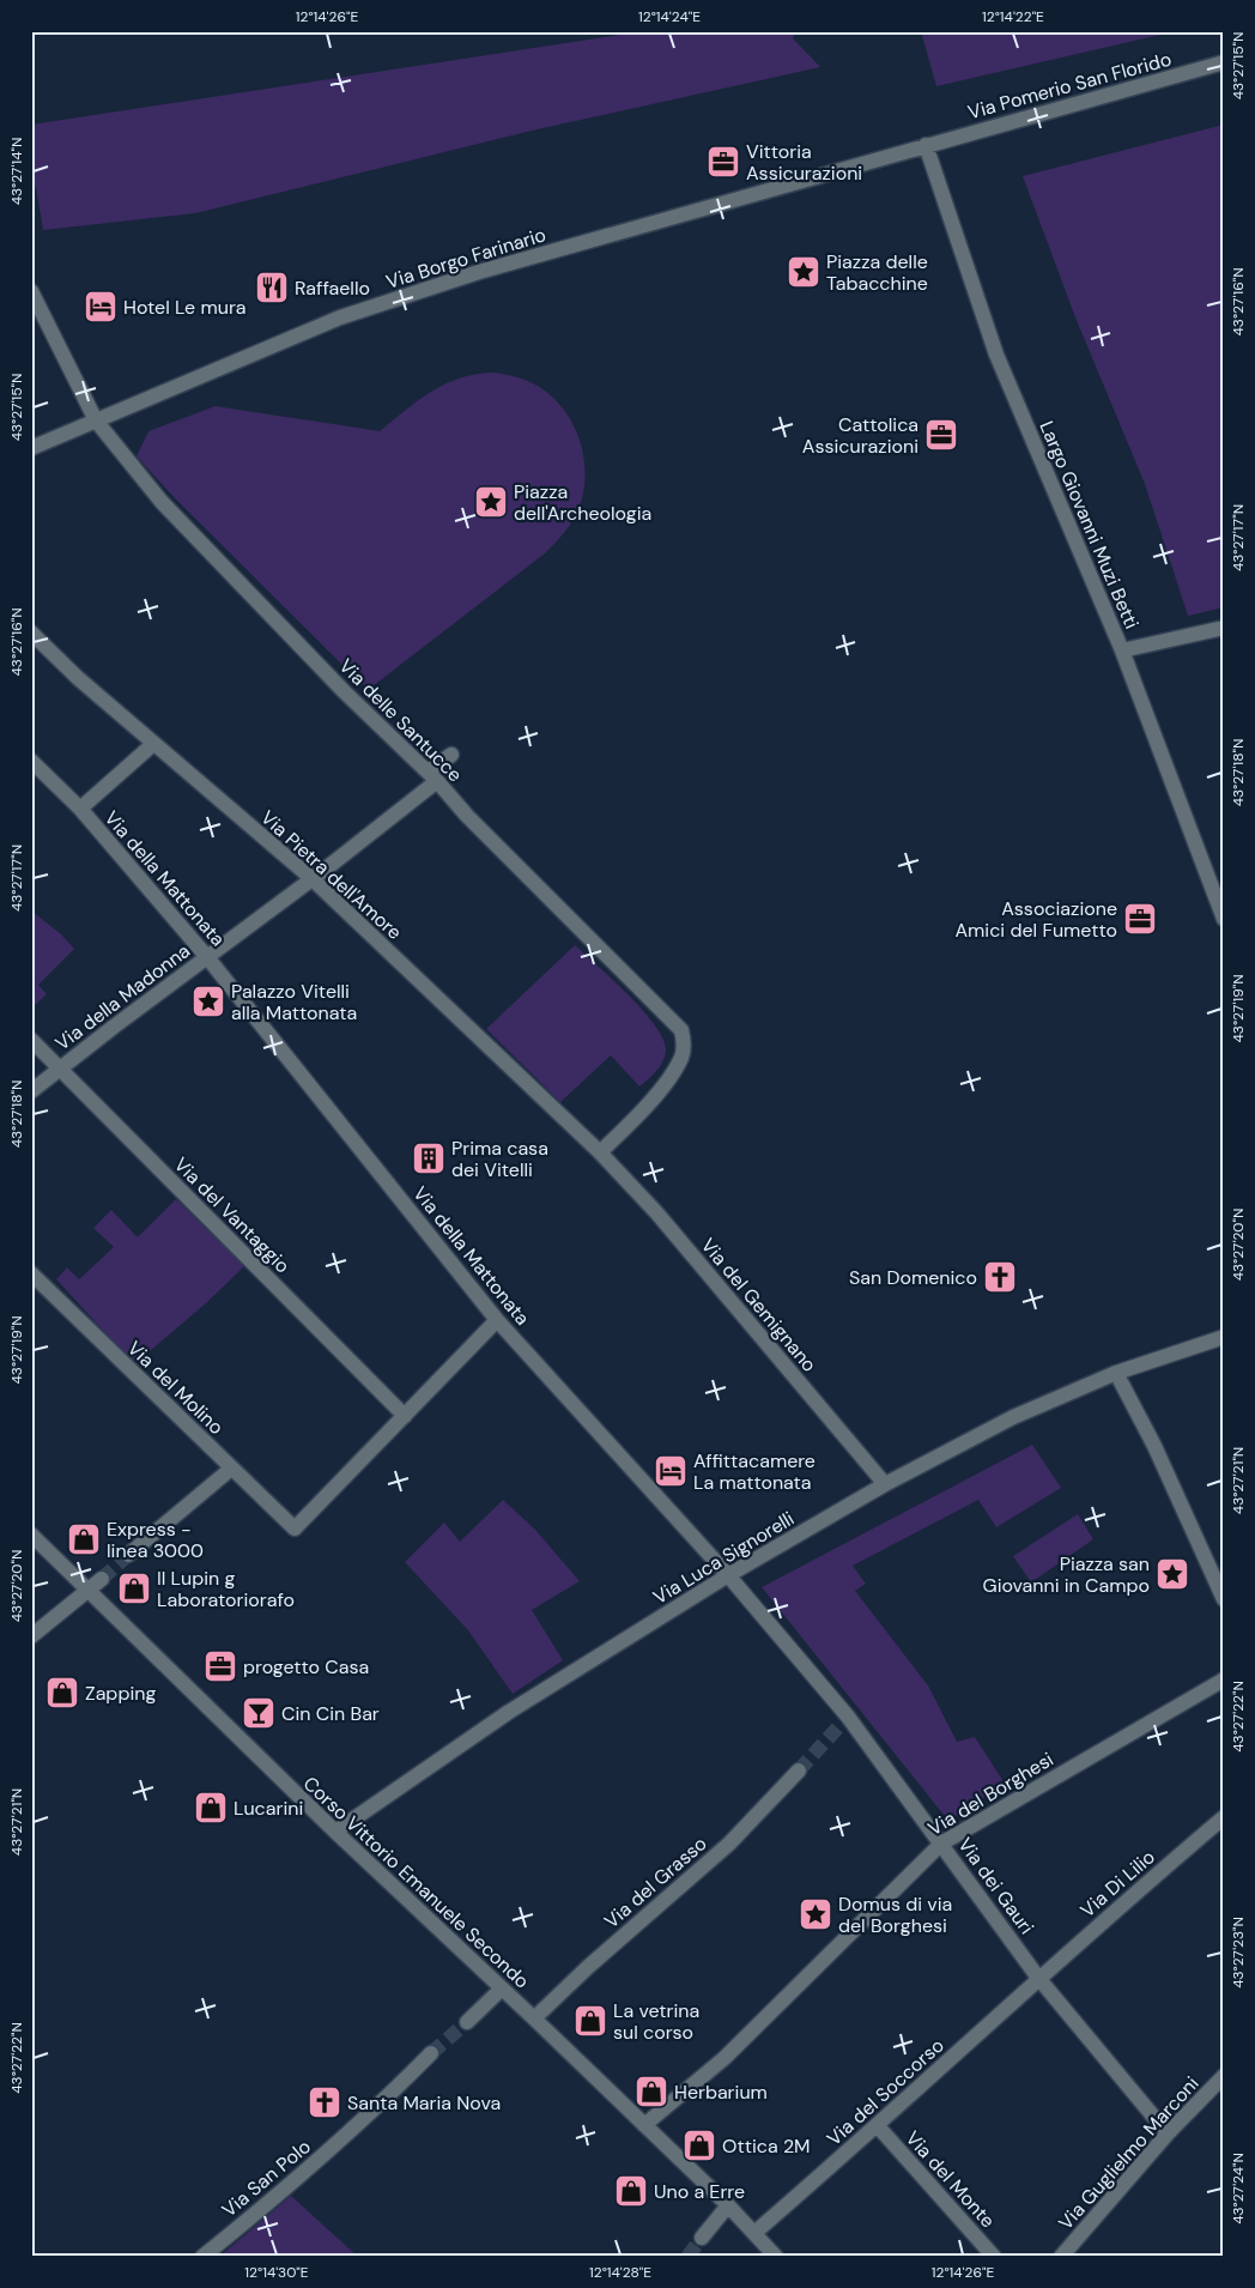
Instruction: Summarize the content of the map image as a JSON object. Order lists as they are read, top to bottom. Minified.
{"streets":{"street":["Via Pomerio San Florido","Via Borgo Farinario","Largo Giovanni Muzi Betti","Via delle Santucce","Via Pietra dell'Amore","Via della Mattonata","Via della Madonna","Via del Vantaggio","Via del Gemignano","Via del Molino","Via Luca Signorelli","Via del Borghesi","Corso Vittorio Emanuele Secondo","Via del Grasso","Via Di Lilio","Via dei Gauri","Via del Soccorso","Via Guglielmo Marconi","Via San Polo","Via del Monte"]},"crossings":[["Via Pomerio San Florido","Via Borgo Farinario"],["Via Pomerio San Florido","Largo Giovanni Muzi Betti"],["Via Borgo Farinario","Largo Giovanni Muzi Betti"],["Via Borgo Farinario","Via delle Santucce"],["Via delle Santucce","Via Pietra dell'Amore"],["Via delle Santucce","Via della Madonna"],["Via delle Santucce","Via del Gemignano"],["Via Pietra dell'Amore","Via della Madonna"],["Via Pietra dell'Amore","Via del Gemignano"],["Via della Mattonata","Via della Madonna"],["Via della Mattonata","Via Luca Signorelli"],["Via della Mattonata","Via dei Gauri"],["Via della Madonna","Via del Vantaggio"],["Via del Vantaggio","Via del Molino"],["Via del Gemignano","Via Luca Signorelli"],["Via Luca Signorelli","Corso Vittorio Emanuele Secondo"],["Via Luca Signorelli","Via dei Gauri"],["Via del Borghesi","Corso Vittorio Emanuele Secondo"],["Via del Borghesi","Via dei Gauri"],["Corso Vittorio Emanuele Secondo","Via del Grasso"],["Corso Vittorio Emanuele Secondo","Via del Soccorso"],["Via Di Lilio","Via dei Gauri"],["Via Di Lilio","Via del Soccorso"],["Via dei Gauri","Via del Soccorso"],["Via dei Gauri","Via Guglielmo Marconi"],["Via del Soccorso","Via del Monte"]],"places":{"office":["Vittoria Assicurazioni","Cattolica Assicurazioni","Associazione Amici del Fumetto","progetto Casa"],"place":["Piazza delle Tabacchine","Piazza dell'Archeologia","Palazzo Vitelli alla Mattonata","Piazza san Giovanni in Campo","Domus di via del Borghesi"],"restaurant":["Raffaello"],"hotel":["Hotel Le mura","Affittacamere La mattonata"],"building":["Prima casa dei Vitelli"],"church":["San Domenico","Santa Maria Nova"],"shop":["Express - linea 3000","Il Lupin g Laboratoriorafo","Zapping","Lucarini","La vetrina sul corso","Herbarium","Ottica 2M","Uno a Erre"],"bar":["Cin Cin Bar"]},"coordinates":["12°14'26\"E","12°14'24\"E","12°14'22\"E","43°27'15\"N","43°27'14\"N","43°27'16\"N","43°27'17\"N","43°27'18\"N","43°27'19\"N","43°27'20\"N","43°27'21\"N","43°27'22\"N","43°27'23\"N","43°27'24\"N","12°14'30\"E","12°14'28\"E"]}
